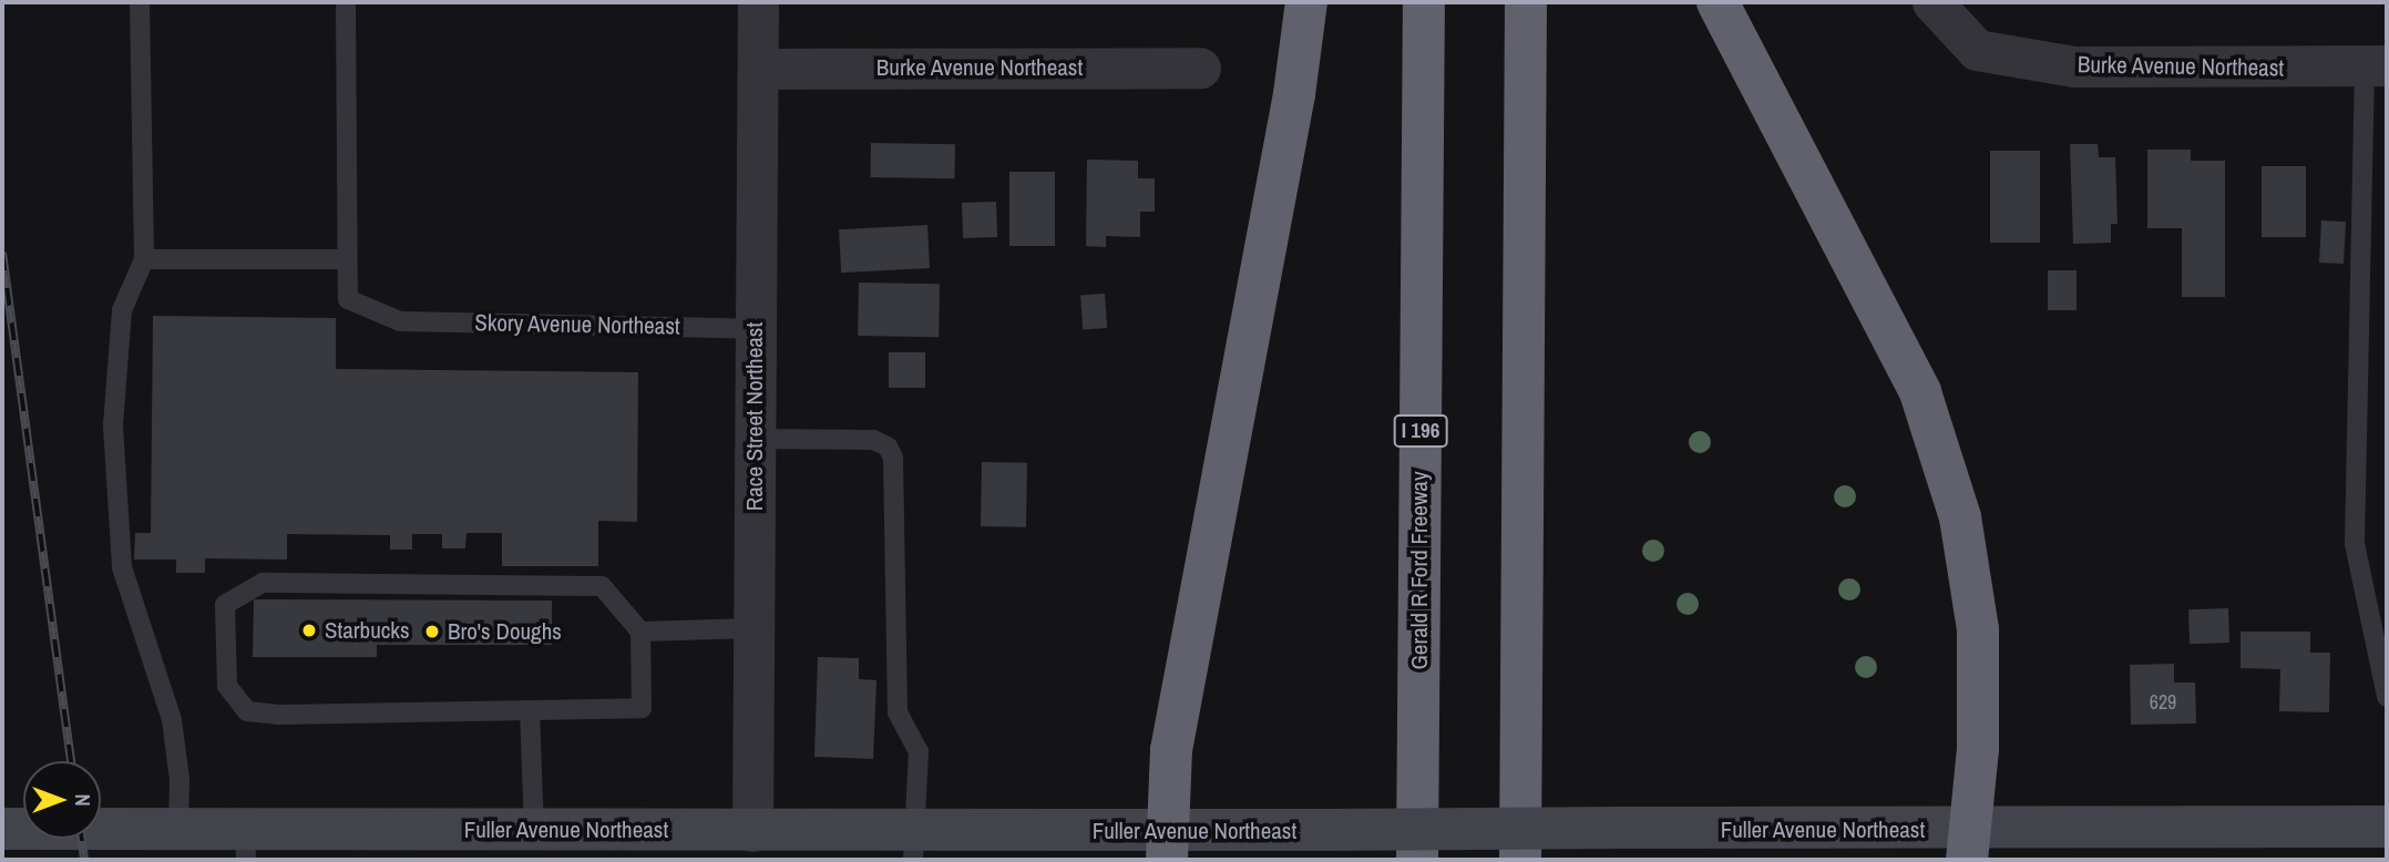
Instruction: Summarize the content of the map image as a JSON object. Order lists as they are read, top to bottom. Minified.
{"streets":{"highway":["I 196","Gerald R Ford Freeway"],"main road":["Fuller Avenue Northeast"],"street":["Burke Avenue Northeast","Race Street Northeast"],"lane":["Skory Avenue Northeast"]},"crossings":[["Burke Avenue Northeast","Race Street Northeast"],["Skory Avenue Northeast","Race Street Northeast"],["Race Street Northeast","Fuller Avenue Northeast"]],"places":["Starbucks","Bro's Doughs"],"house_numbers":["629"],"north":"right"}
